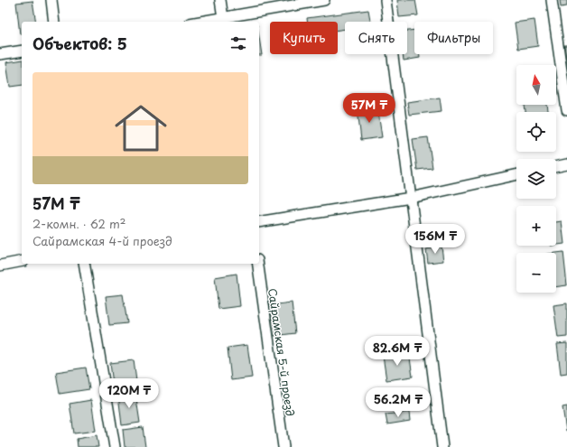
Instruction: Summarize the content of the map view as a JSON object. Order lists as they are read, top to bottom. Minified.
{"streets":{"street":["Сайрамская 5-й проезд"]},"north":"top","page":{"chip":["Купить","Снять","Фильтры"],"heading":"Объектов: 5","map_buttons":["+","−"],"list":[{"name":"57M ₸","note":"2-комн. · 62 m² · Сайрамская 4-й проезд"}],"price":["57M ₸","156M ₸","82.6M ₸","120M ₸","56.2M ₸"]}}
